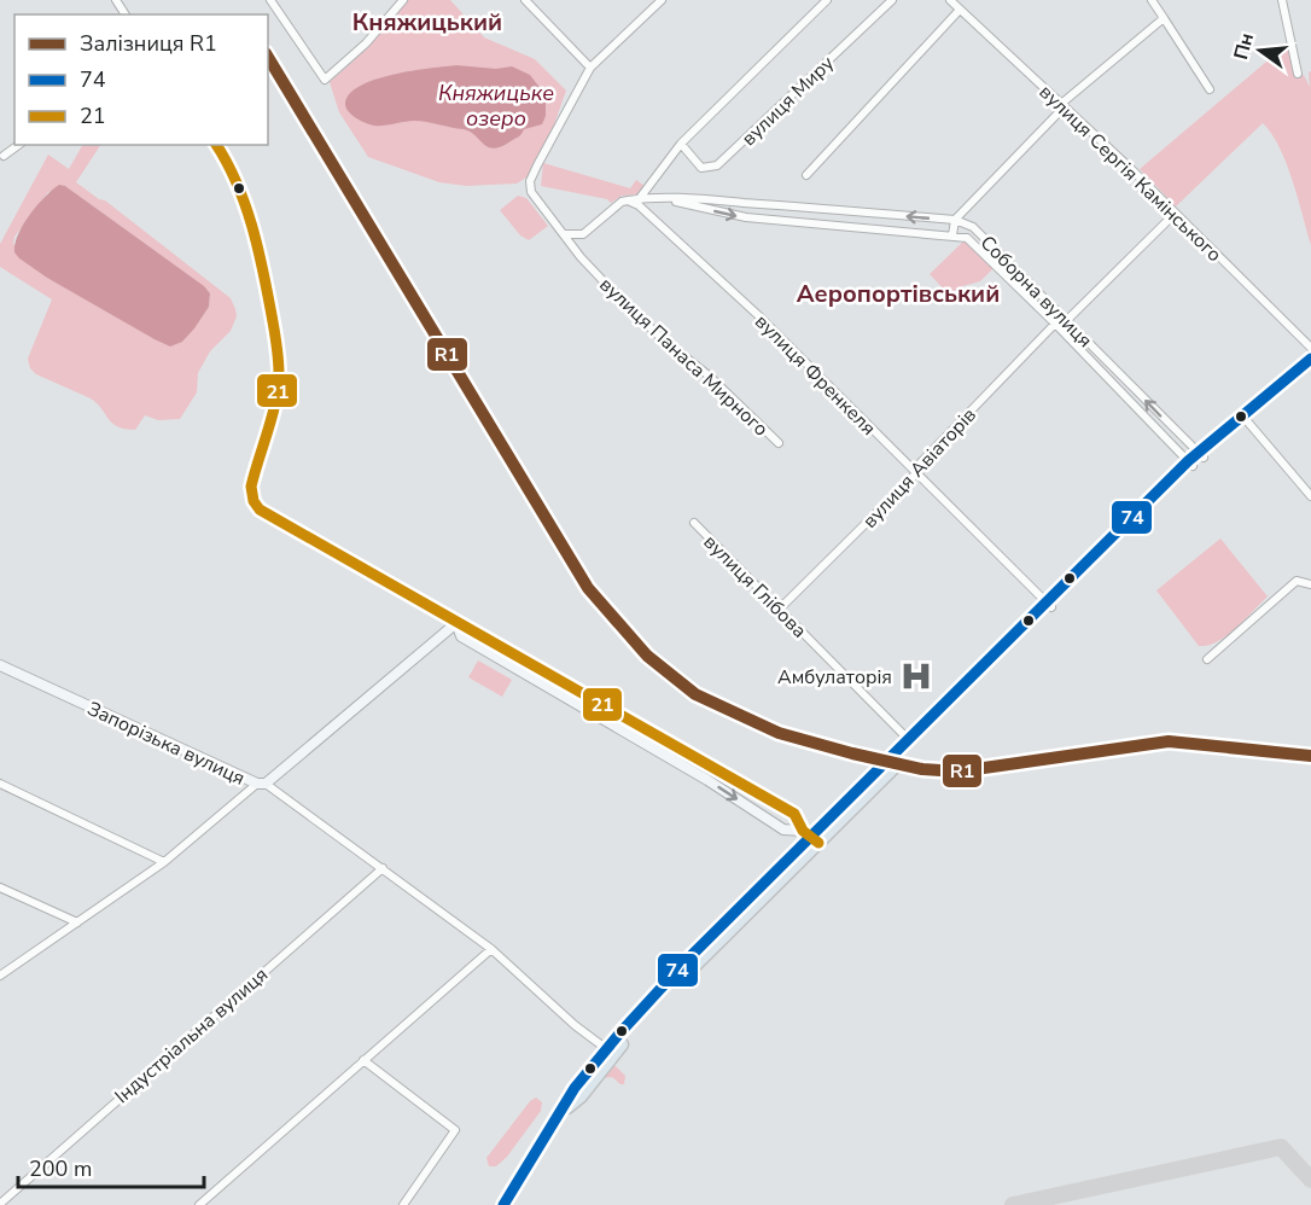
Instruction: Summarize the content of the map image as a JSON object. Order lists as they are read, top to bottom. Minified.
{"streets":{"street":["вулиця Миру","вулиця Сергія Камінського","Соборна вулиця","вулиця Панаса Мирного","вулиця Френкеля","вулиця Авіаторів","вулиця Глібова","Запорізька вулиця","Індустріальна вулиця"]},"crossings":[["вулиця Сергія Камінського","вулиця Авіаторів"],["Соборна вулиця","вулиця Френкеля"],["Соборна вулиця","вулиця Авіаторів"],["вулиця Френкеля","вулиця Авіаторів"],["вулиця Авіаторів","вулиця Глібова"]],"districts":["Княжицький","Аеропортівський"],"water":["Княжицьке озеро"],"places":{"hospital":["Амбулаторія"]},"lines":["rail line R1","transit line 21","transit line 74"],"legend":["Залізниця R1","74","21"],"scale_bar":"200 m","north":"left"}
